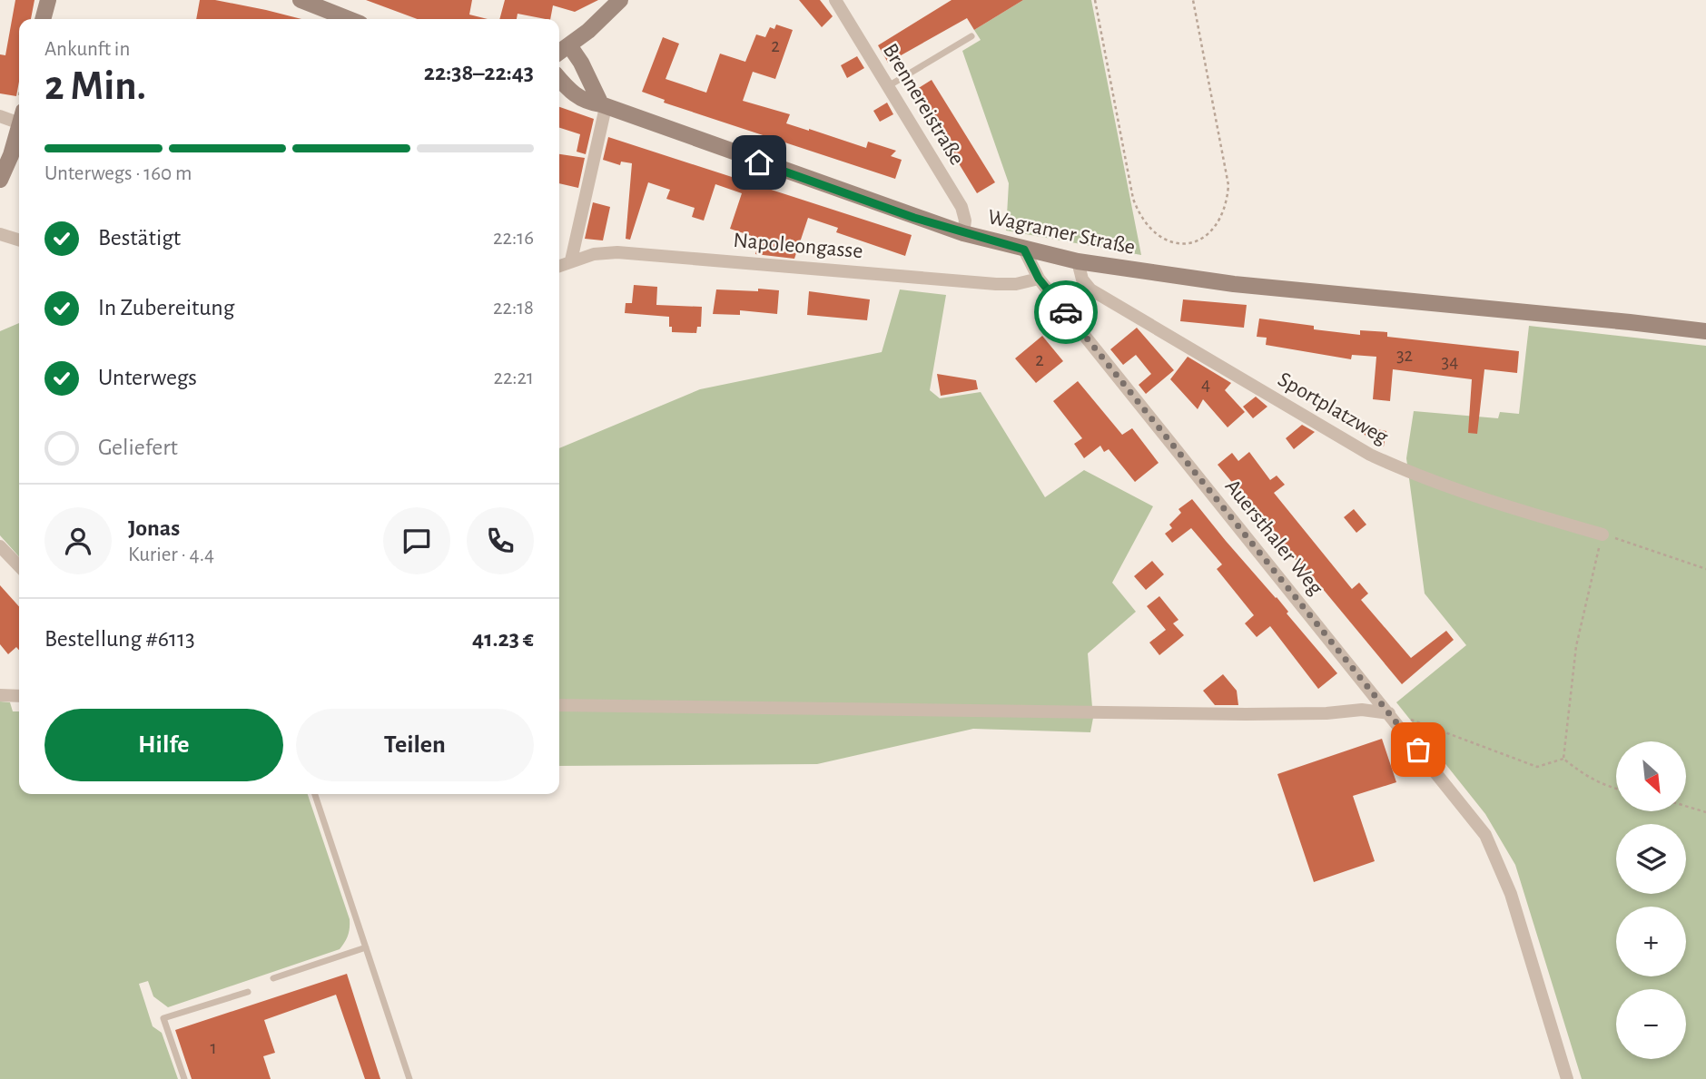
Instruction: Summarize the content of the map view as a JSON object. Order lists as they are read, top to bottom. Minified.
{"streets":{"main road":["Wagramer Straße"],"street":["Brennereistraße","Napoleongasse","Sportplatzweg","Auersthaler Weg"]},"crossings":[["Brennereistraße","Wagramer Straße"],["Wagramer Straße","Sportplatzweg"],["Wagramer Straße","Auersthaler Weg"],["Napoleongasse","Auersthaler Weg"]],"house_numbers":["2","32","2","34","4","1"],"north":"bottom right","page":{"heading":["2 Min.","Ankunft in","22:38–22:43"],"panel":["Jonas","Kurier · 4.4","Bestellung #6113","41.23 €"],"bar":"Unterwegs · 160 m","list":[["Bestätigt","22:16"],["In Zubereitung","22:18"],["Unterwegs","22:21"],"Geliefert"],"buttons":["Hilfe","Teilen"],"map_buttons":["+","−"]}}
